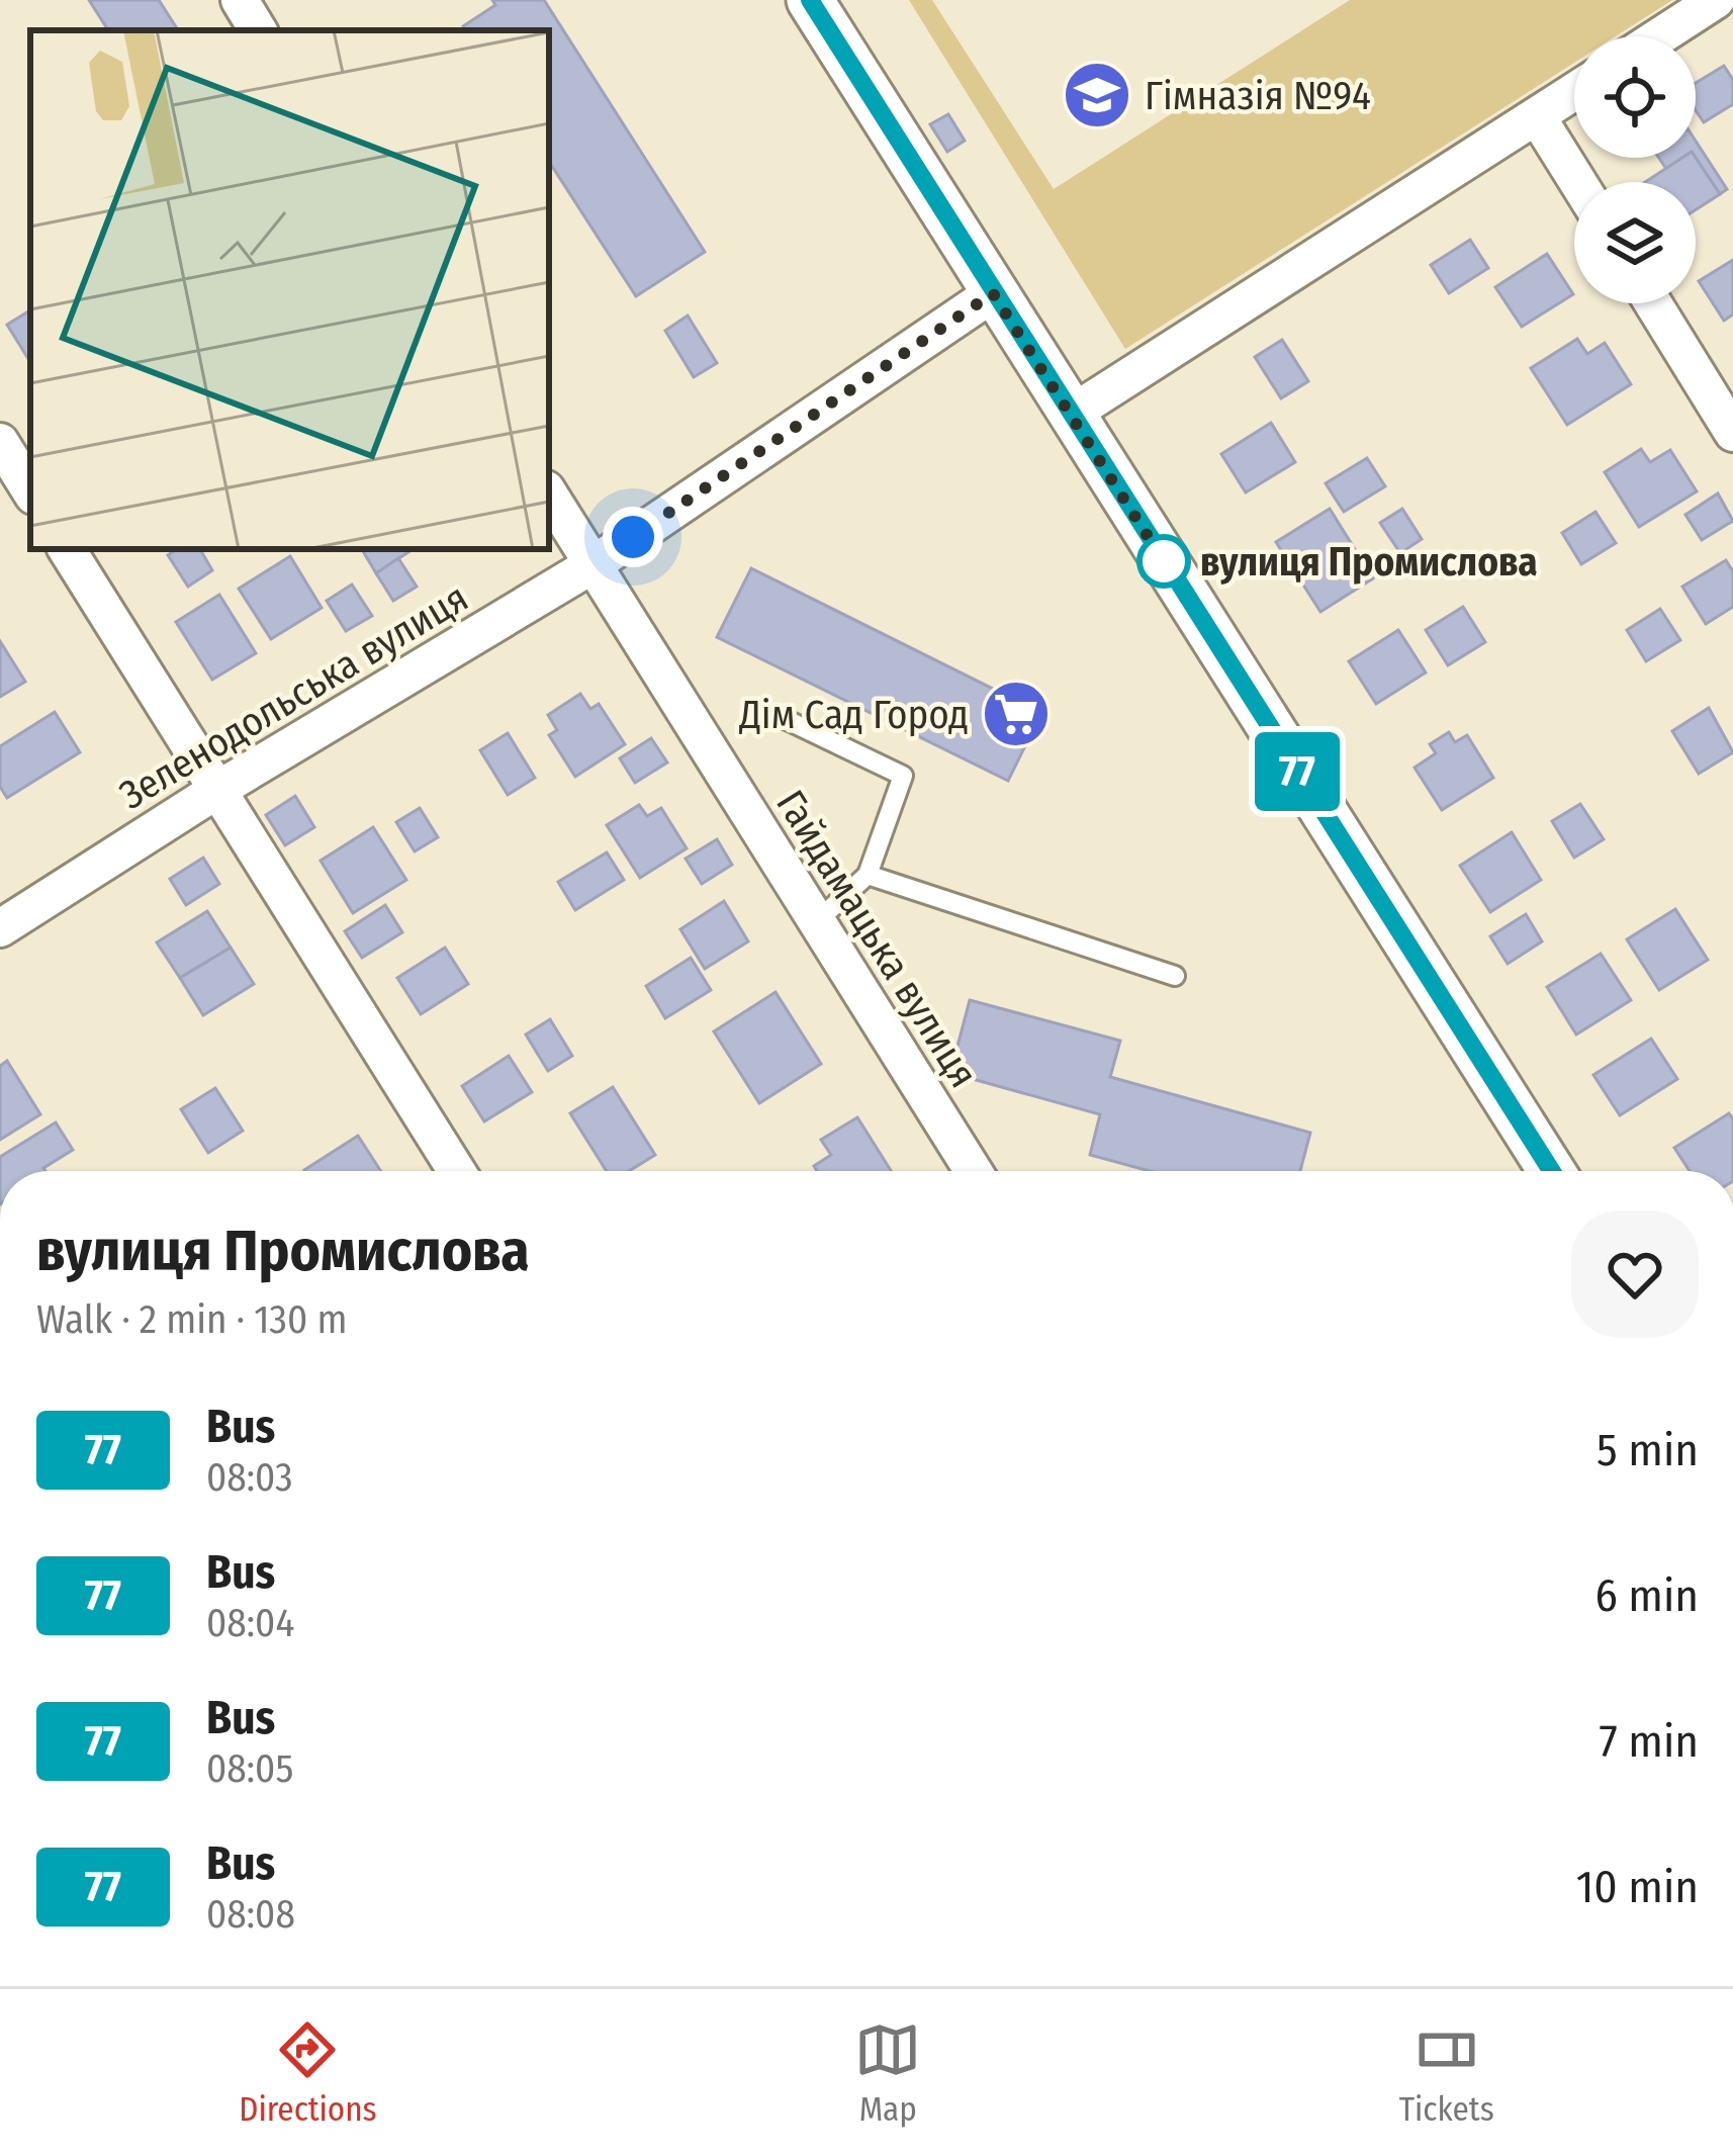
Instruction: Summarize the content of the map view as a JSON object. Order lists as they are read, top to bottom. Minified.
{"streets":{"street":["Зеленодольська вулиця","Гайдамацька вулиця"]},"crossings":[["Зеленодольська вулиця","Гайдамацька вулиця"]],"places":{"school or university":["Гімназія №94"],"other":["вулиця Промислова"],"supermarket":["Дім Сад Город"]},"lines":["bus line 77"],"page":{"on_map":"77","heading":["вулиця Промислова","Walk · 2 min · 130 m"],"list":[{"mark":"77","name":"Bus","note":"08:03","value":"5 min"},{"mark":"77","name":"Bus","note":"08:04","value":"6 min"},{"mark":"77","name":"Bus","note":"08:05","value":"7 min"},{"mark":"77","name":"Bus","note":"08:08","value":"10 min"}],"tabs":["Directions","Map","Tickets"]}}
